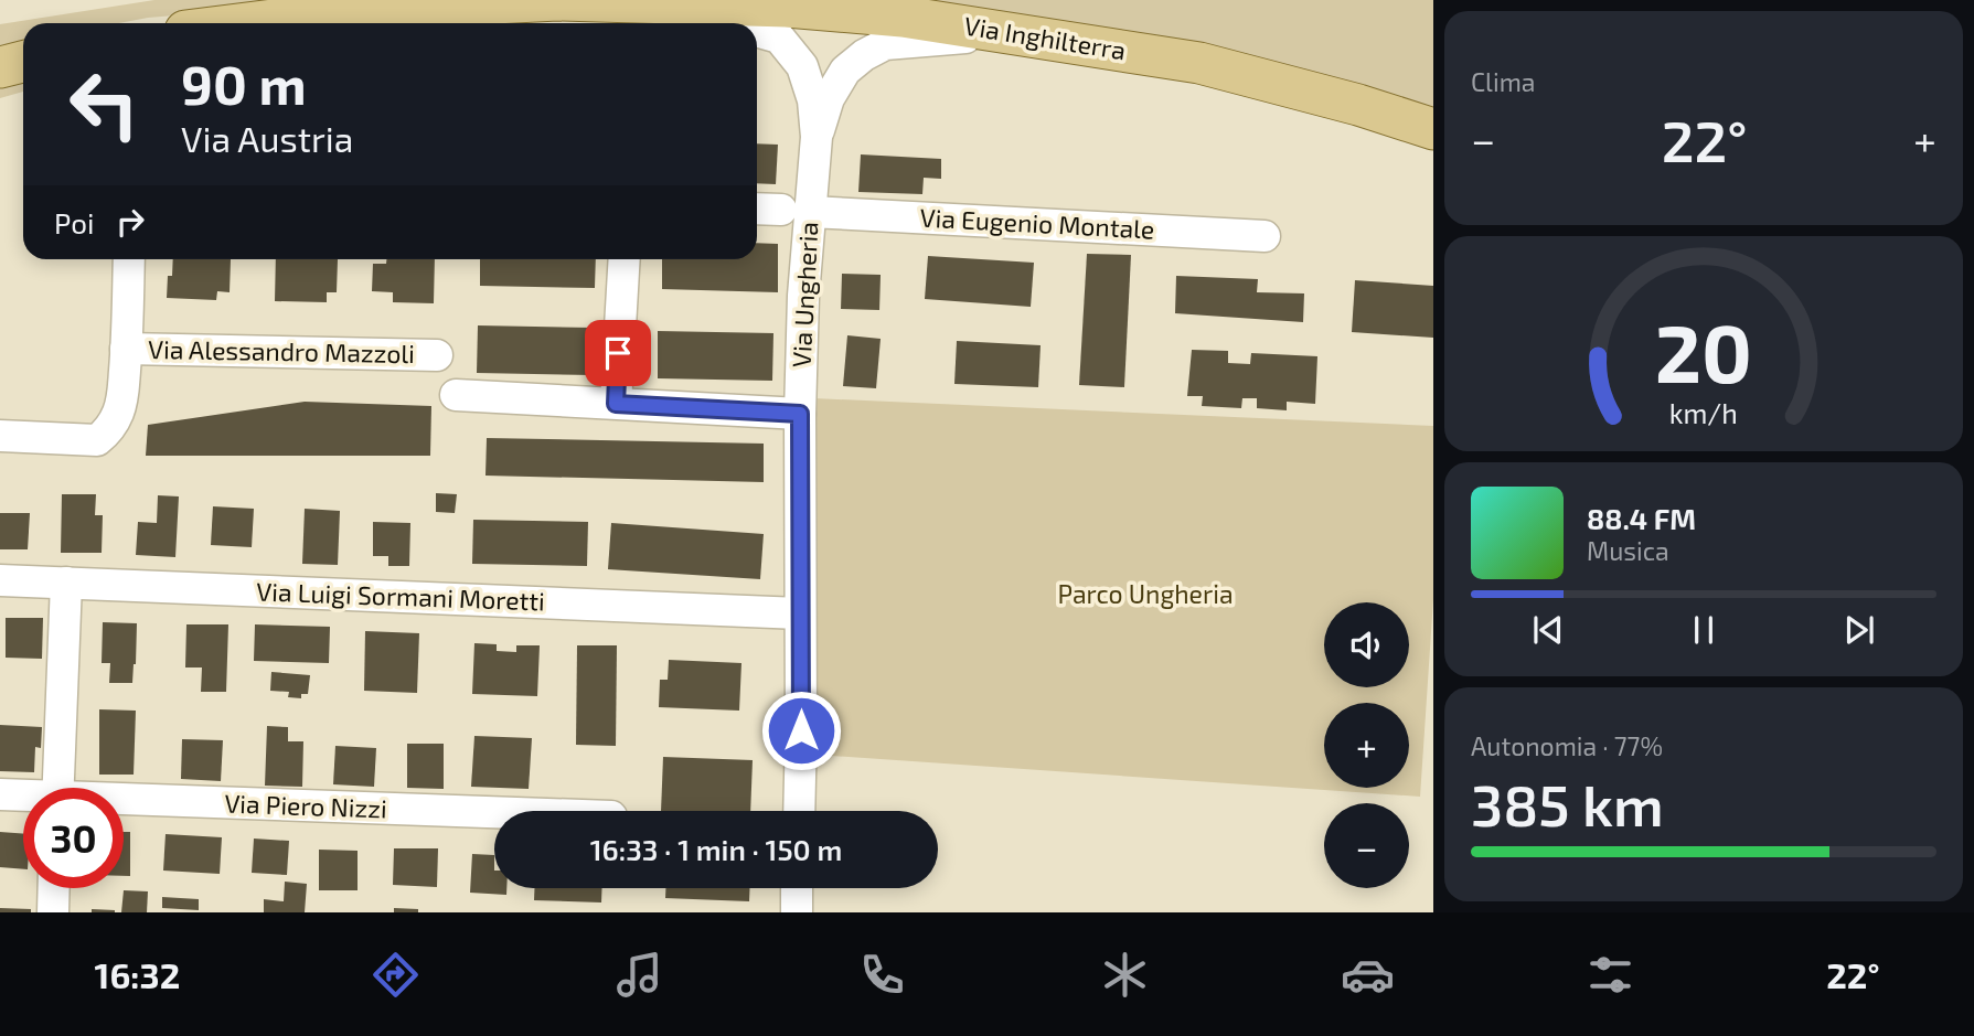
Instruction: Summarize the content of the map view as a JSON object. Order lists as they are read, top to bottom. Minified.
{"streets":{"main road":["Via Inghilterra"],"street":["Via Eugenio Montale","Via Ungheria","Via Alessandro Mazzoli","Via Luigi Sormani Moretti","Via Piero Nizzi"]},"crossings":[["Via Inghilterra","Via Ungheria"],["Via Eugenio Montale","Via Ungheria"],["Via Ungheria","Via Luigi Sormani Moretti"]],"parks":["Parco Ungheria"],"page":{"tile":["Clima",["Autonomia · 77%","385 km"]],"turn":["90 m","Via Austria"],"heat":["−","22°","+"],"then":"Poi","song":["88.4 FM","Musica"],"map_buttons":["+","−"],"limit":"30","trip":"16:33 · 1 min · 150 m","tabs":["16:32","22°"],"gauge":["20","km/h"]}}
